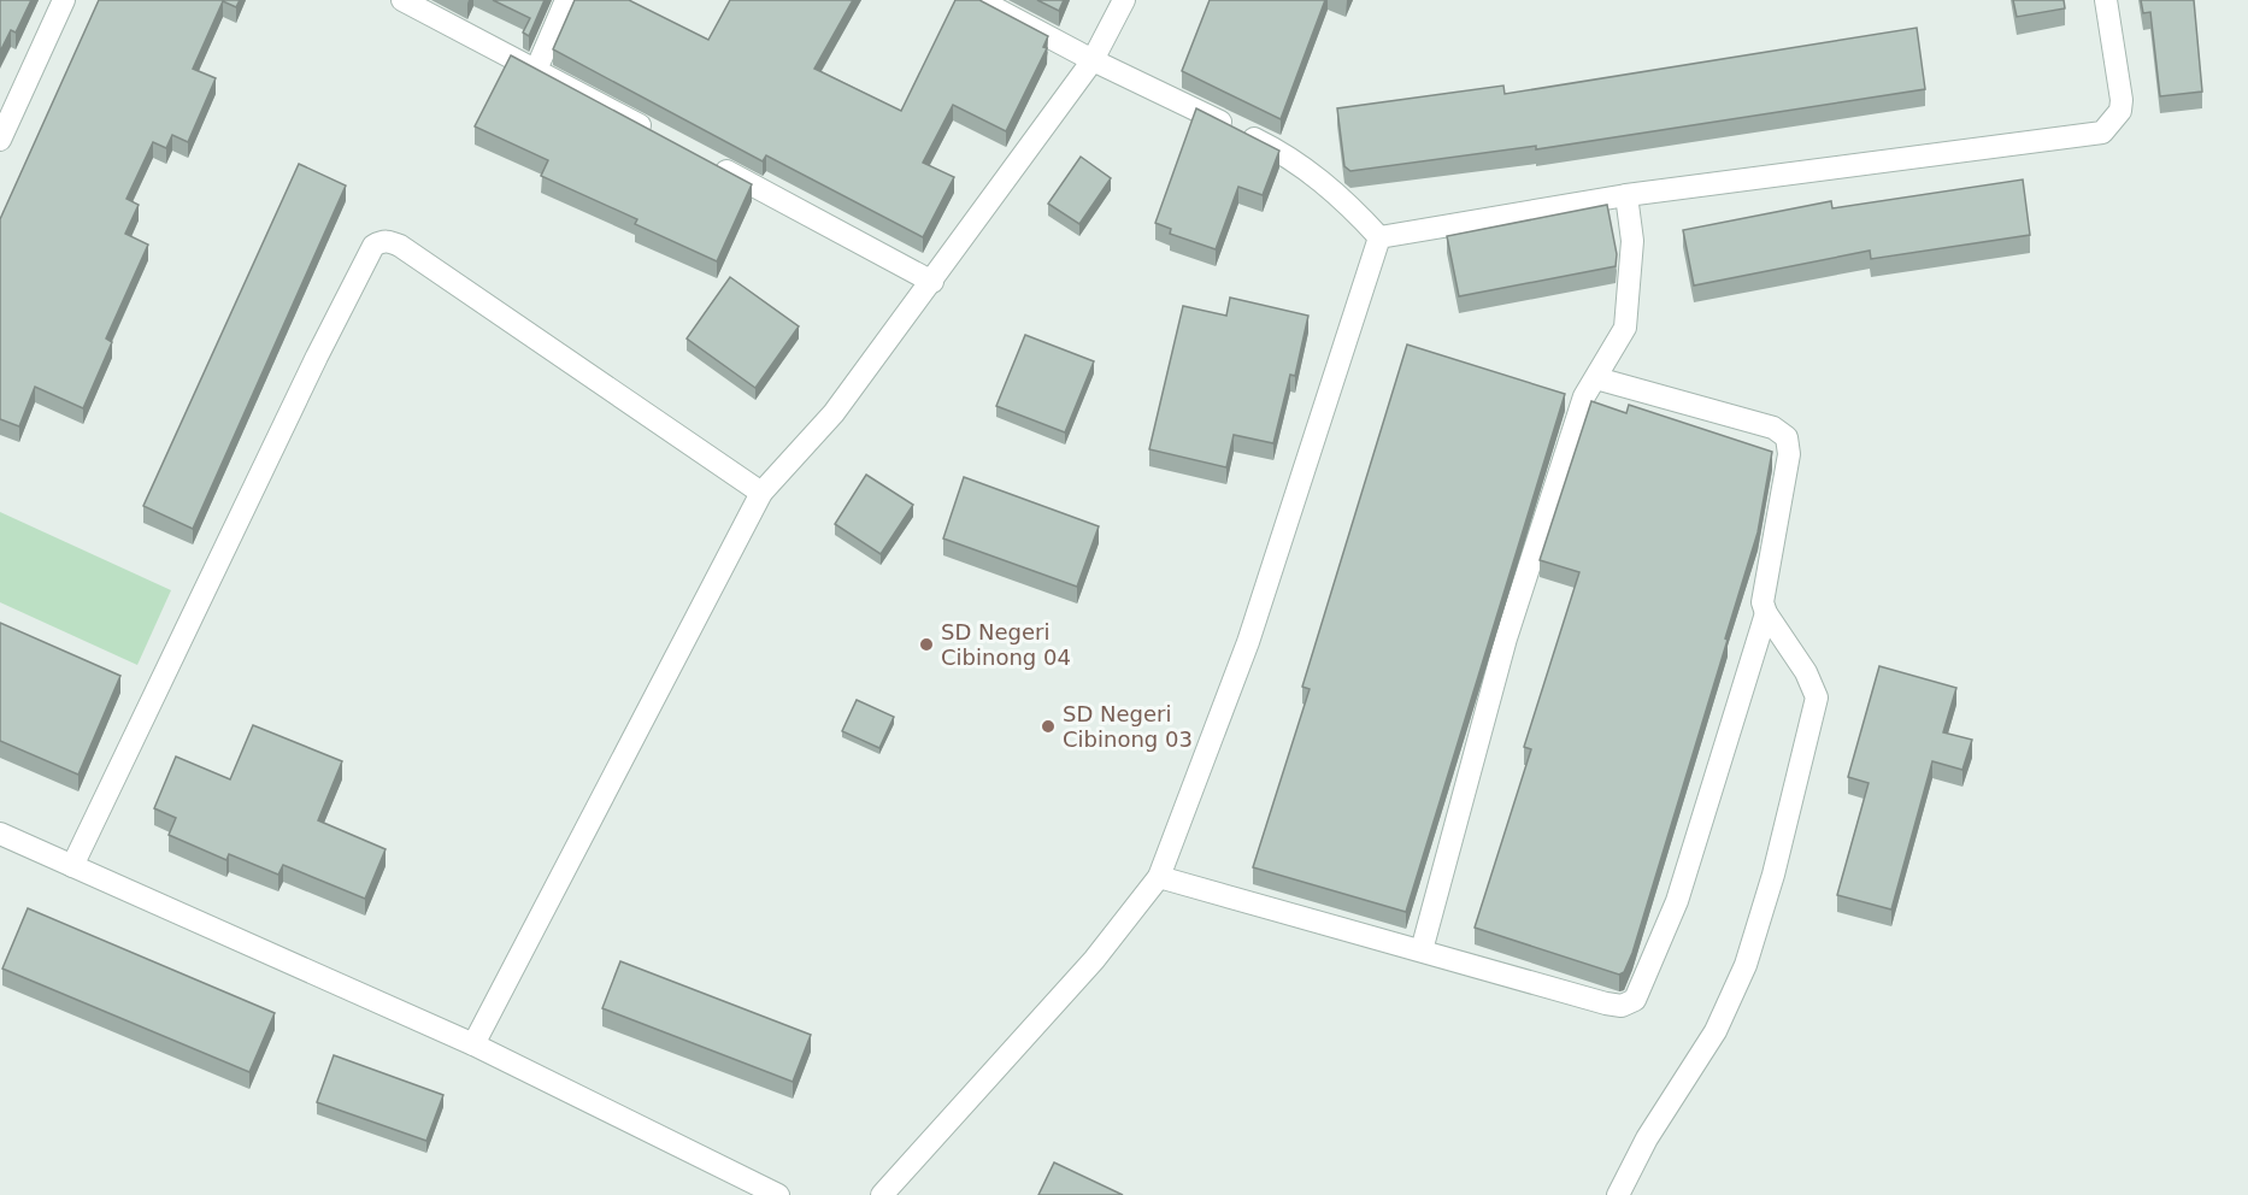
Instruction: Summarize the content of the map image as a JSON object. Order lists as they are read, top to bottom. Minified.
{"places":["SD Negeri Cibinong 04","SD Negeri Cibinong 03"]}
